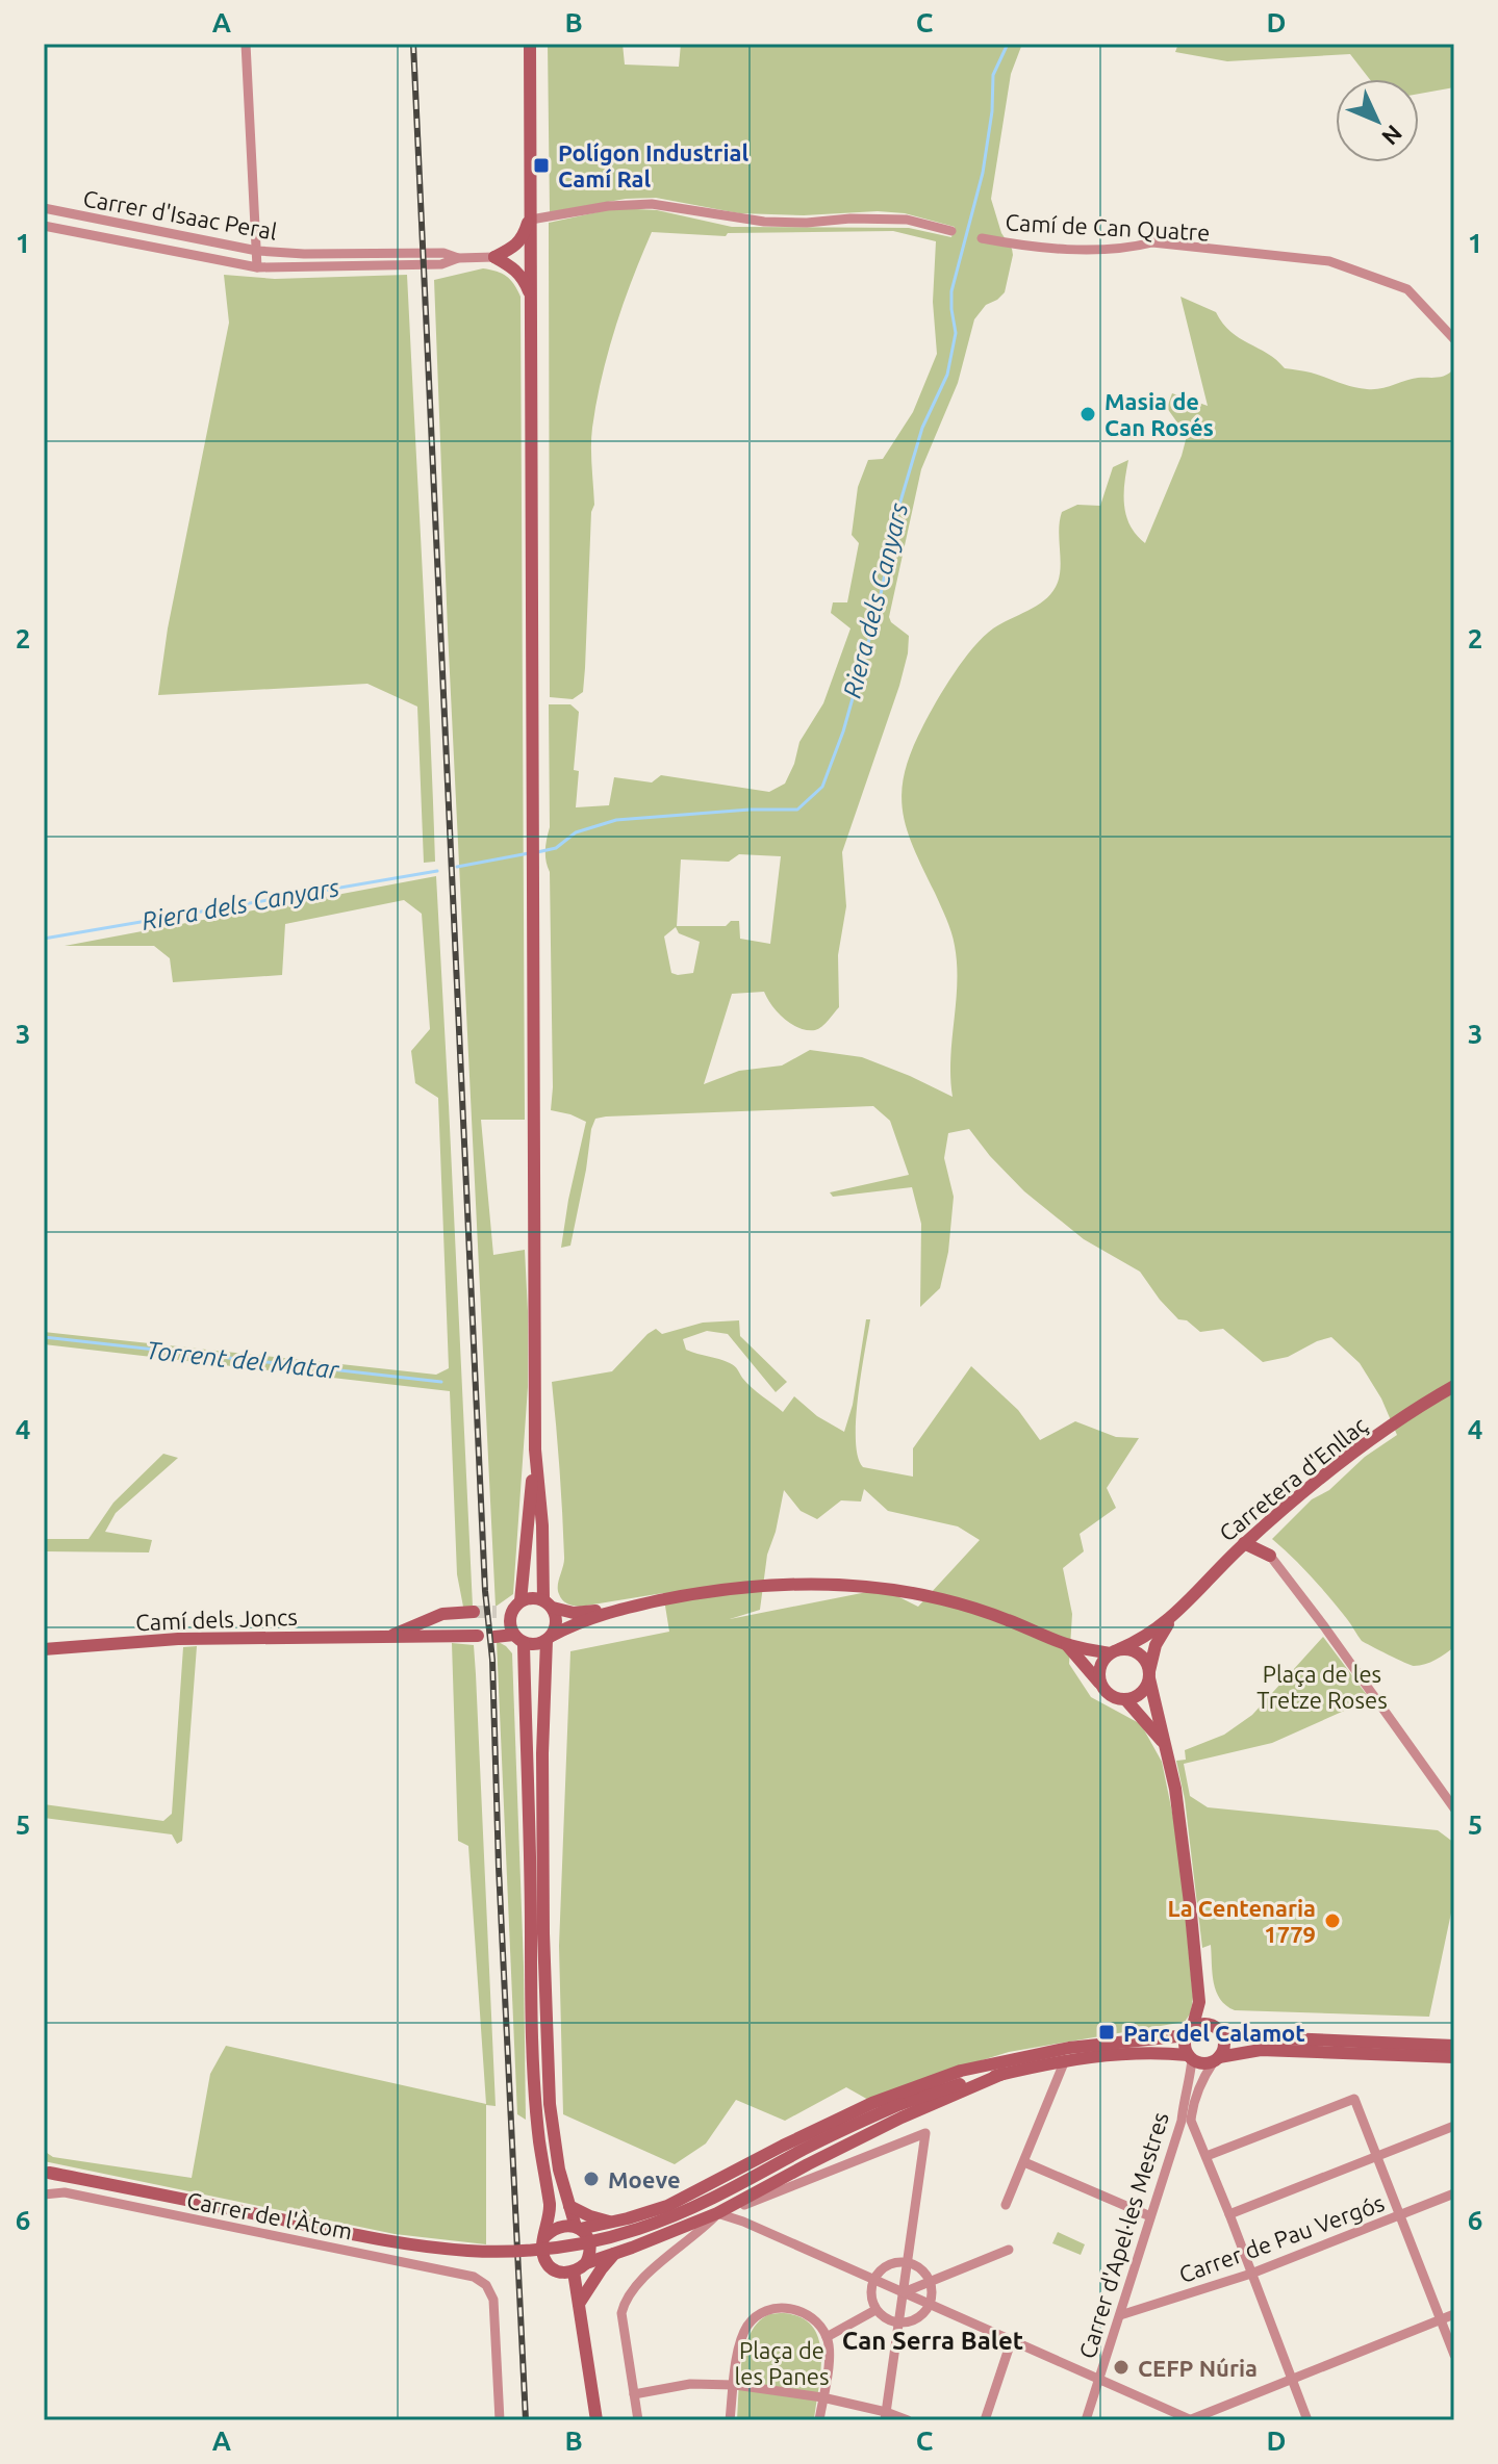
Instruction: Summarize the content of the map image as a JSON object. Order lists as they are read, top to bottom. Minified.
{"streets":{"street":["Carrer d'Isaac Peral","Camí de Can Quatre","Carretera d'Enllaç","Camí dels Joncs","Carrer de l'Àtom","Carrer d'Apel·les Mestres","Carrer de Pau Vergós"]},"crossings":[["Carrer d'Apel·les Mestres","Carrer de Pau Vergós"]],"districts":["Can Serra Balet"],"water":["Riera dels Canyars","Torrent del Matar"],"parks":["Plaça de les Tretze Roses","Plaça de les Panes"],"places":{"transit":["Polígon Industrial Camí Ral","Parc del Calamot"],"other":["Masia de Can Rosés","La Centenaria 1779","Moeve","CEFP Núria"]},"north":"bottom right","grid":{"columns":["A","B","C","D"],"rows":["1","2","3","4","5","6"]}}
